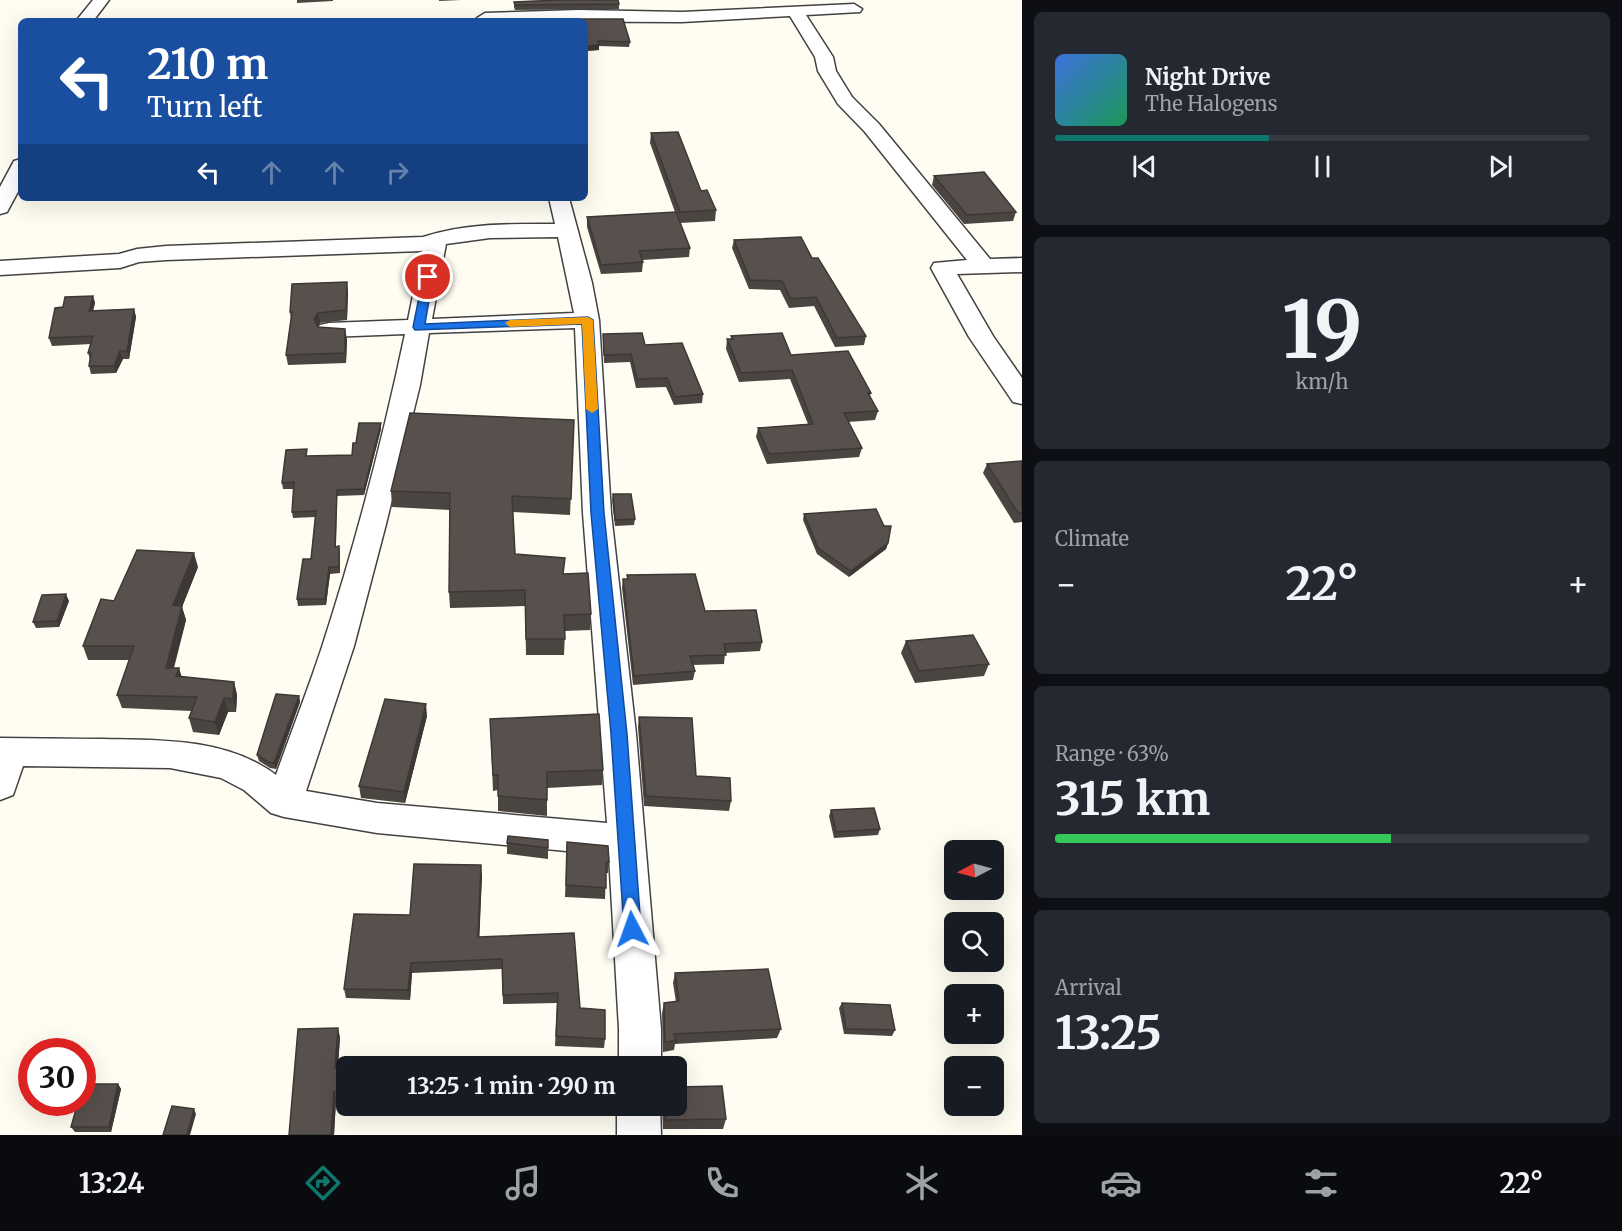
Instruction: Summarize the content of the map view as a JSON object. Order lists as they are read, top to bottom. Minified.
{"north":"left","page":{"turn":["210 m","Turn left"],"song":["Night Drive","The Halogens"],"tile":[["19","km/h"],"Climate",["Range · 63%","315 km"],["Arrival","13:25"]],"heat":["−","22°","+"],"map_buttons":["+","−"],"limit":"30","trip":"13:25 · 1 min · 290 m","tabs":["13:24","22°"]}}
